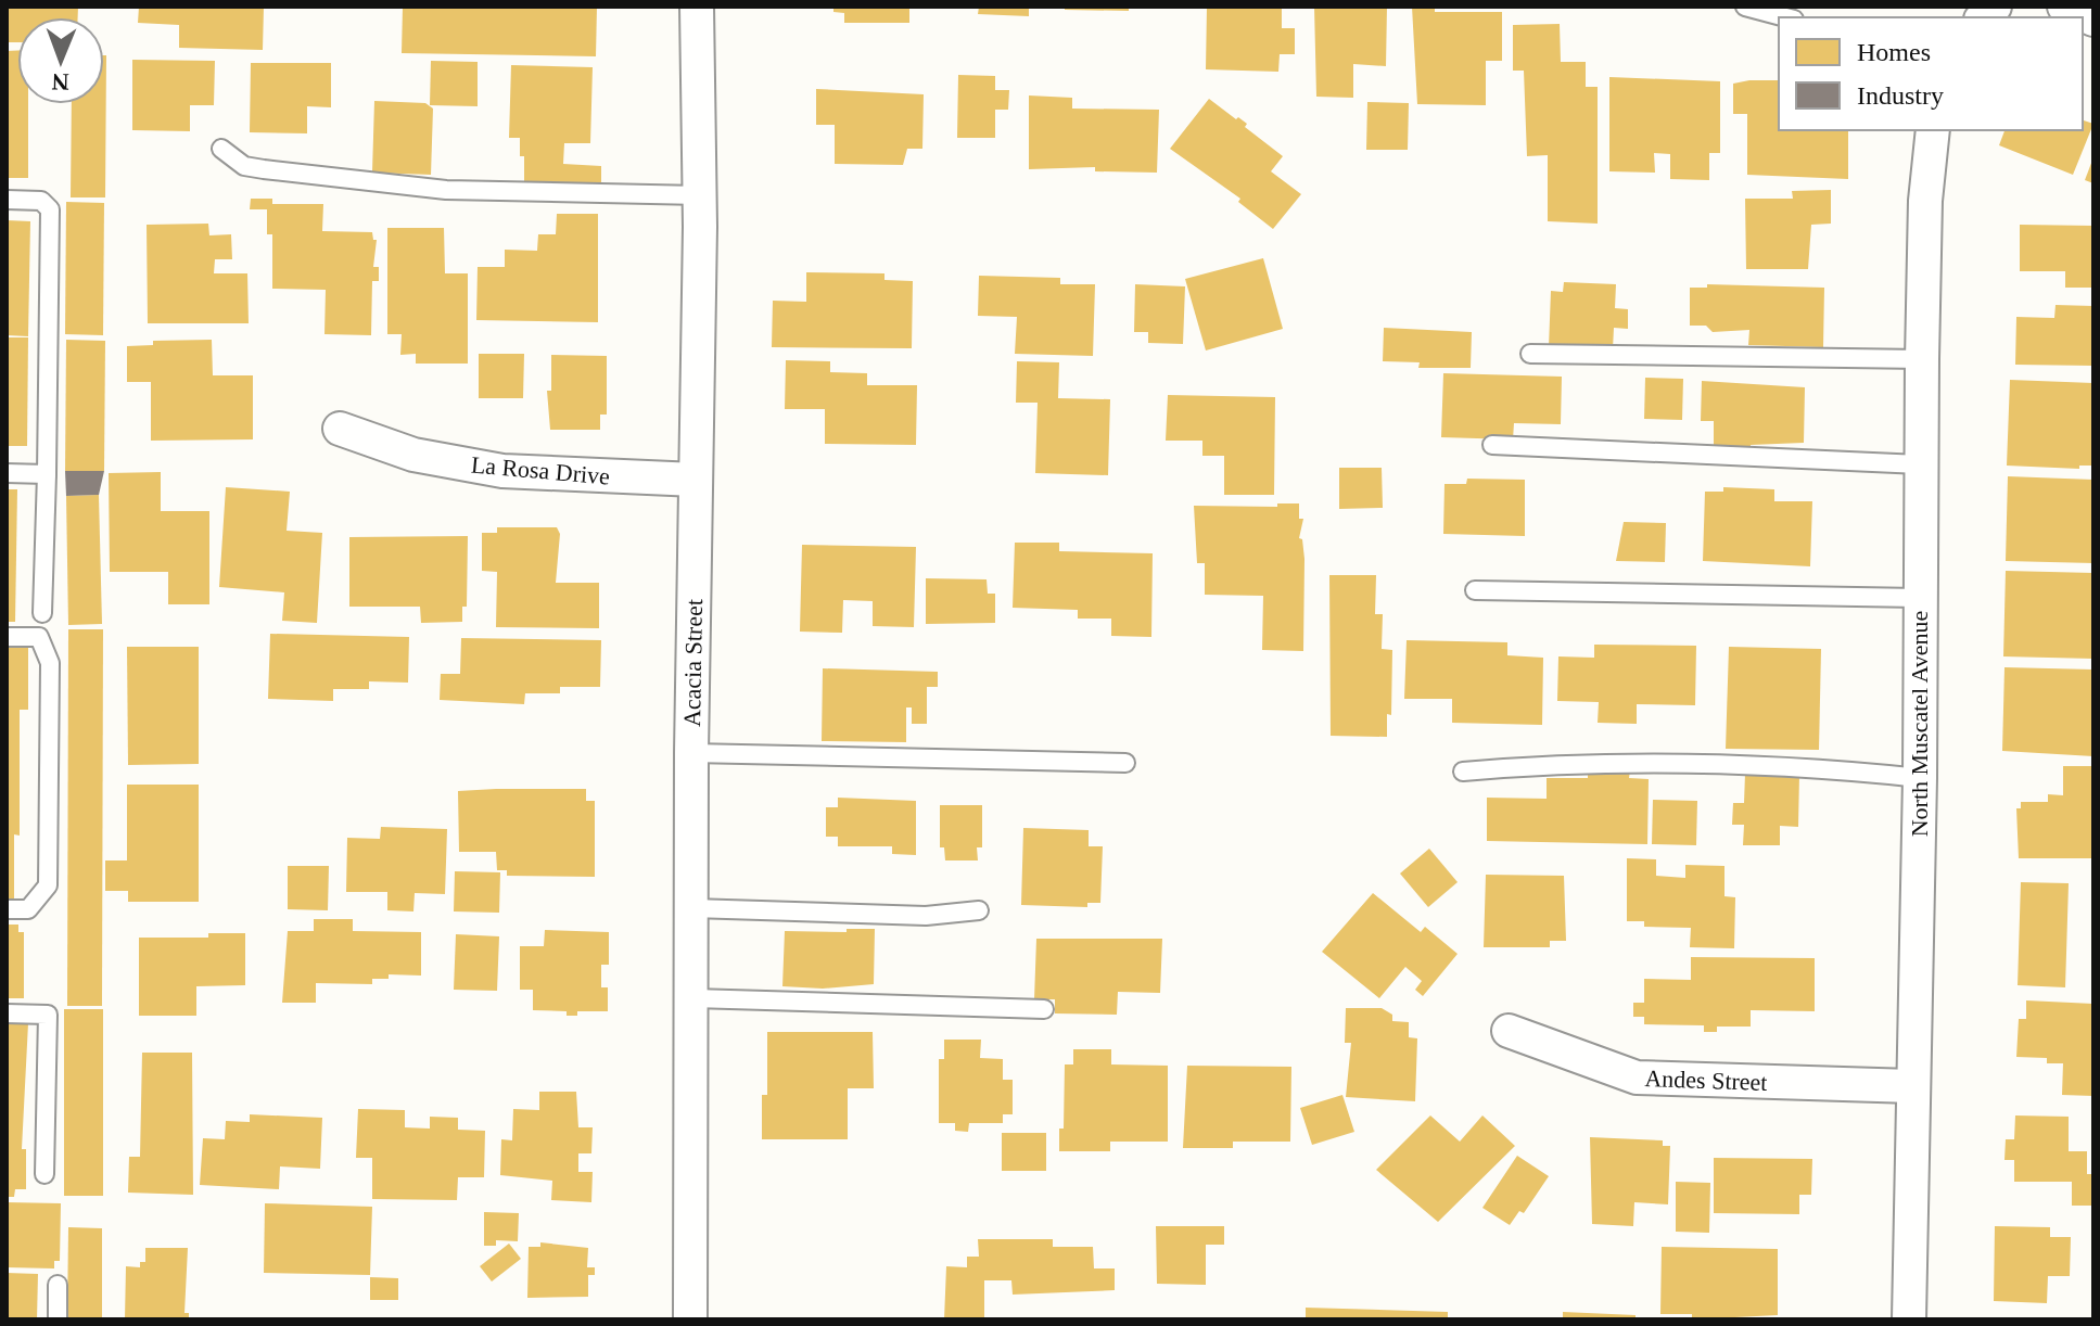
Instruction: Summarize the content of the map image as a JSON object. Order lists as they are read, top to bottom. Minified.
{"streets":{"street":["La Rosa Drive","Acacia Street","North Muscatel Avenue","Andes Street"]},"crossings":[["La Rosa Drive","Acacia Street"],["North Muscatel Avenue","Andes Street"]],"legend":["Homes","Industry"],"north":"bottom"}
